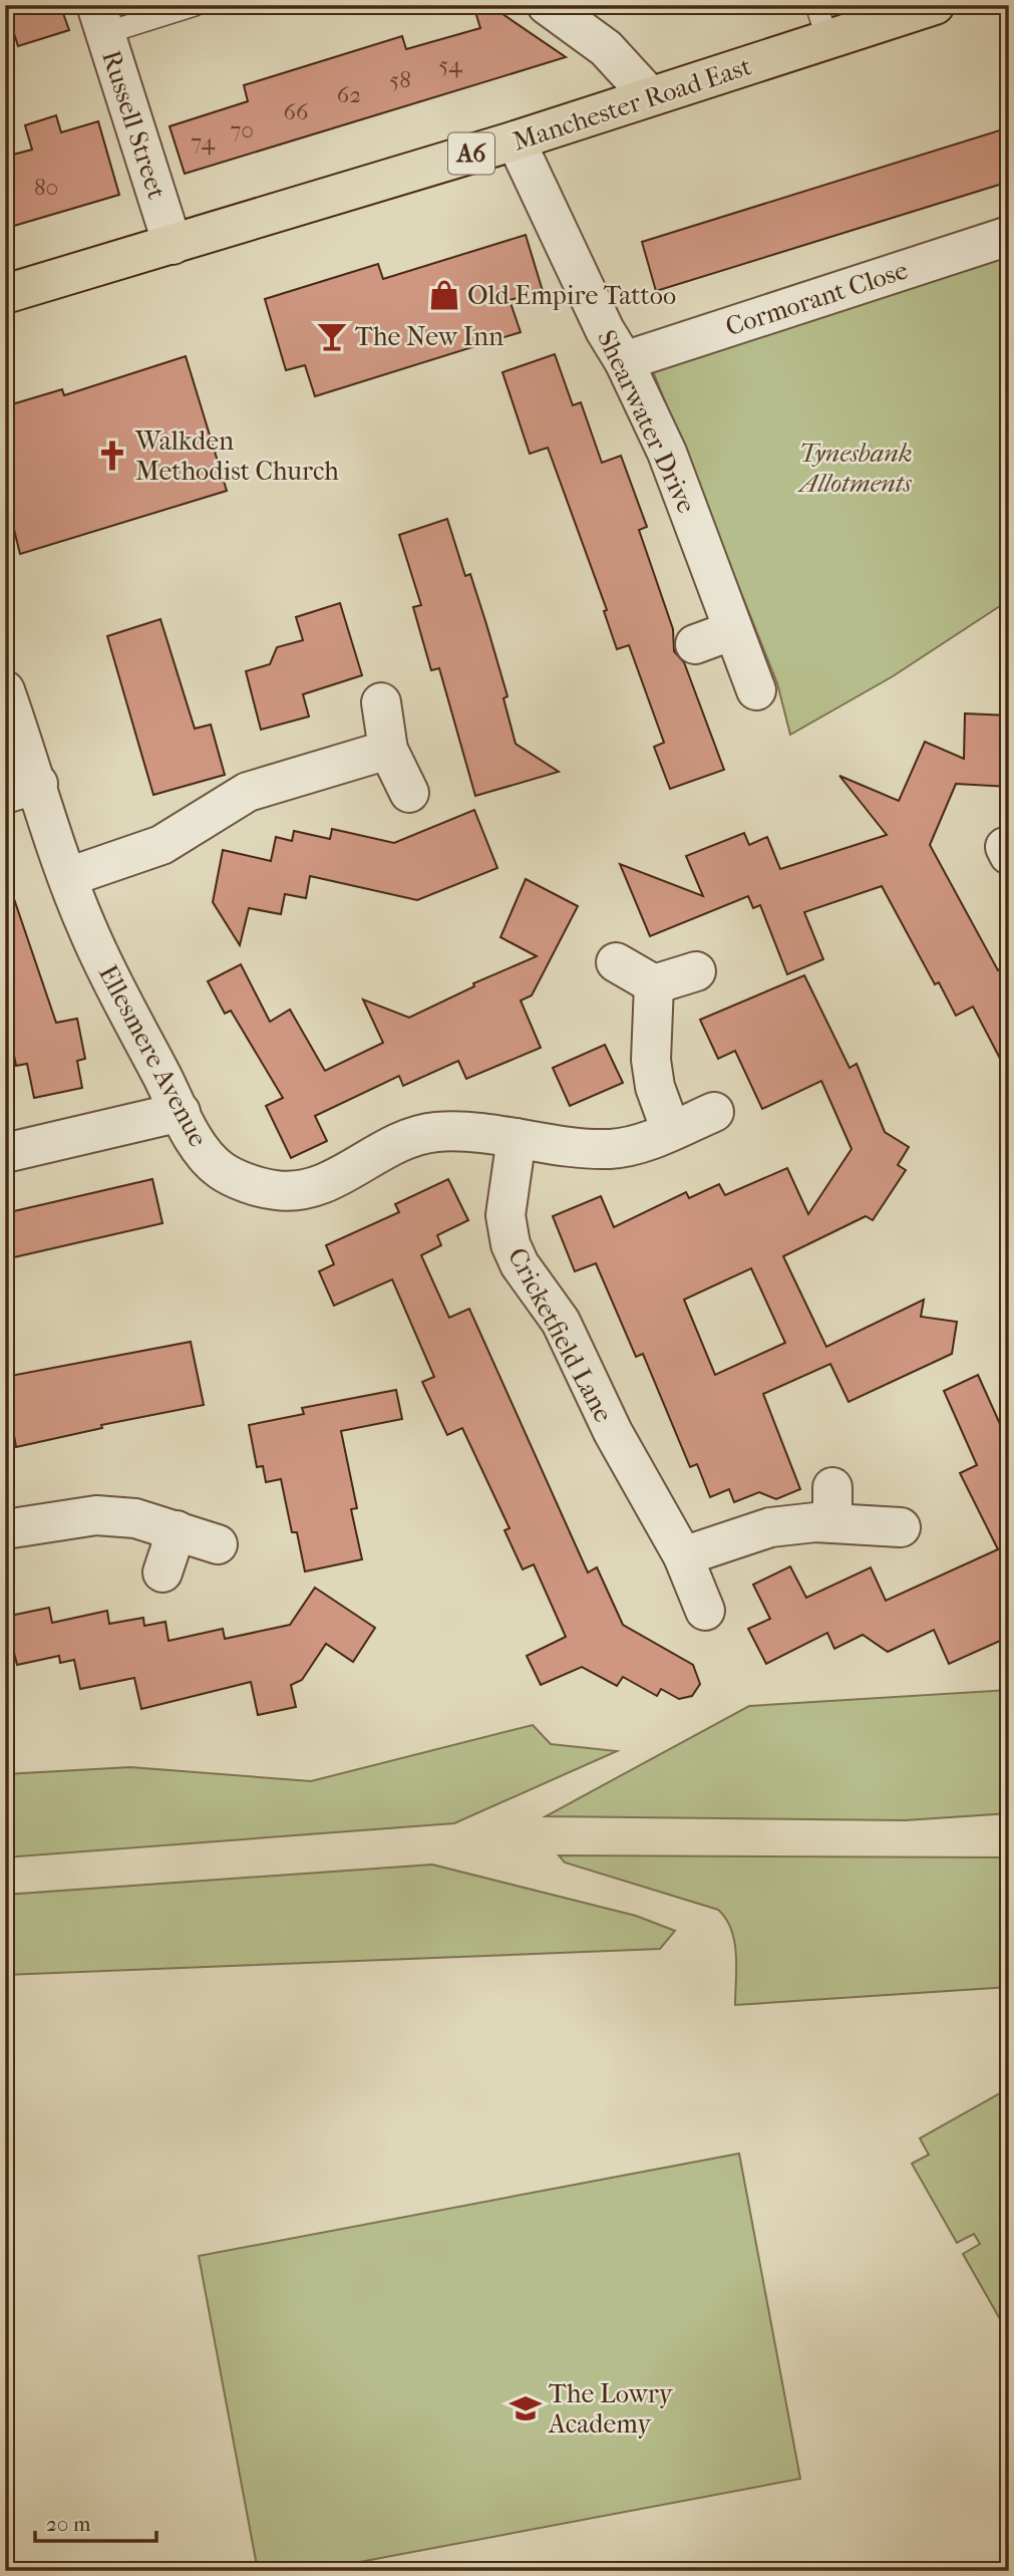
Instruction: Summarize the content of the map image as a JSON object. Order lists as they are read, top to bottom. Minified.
{"streets":{"main road":["Manchester Road East","A6"],"street":["Russell Street","Cormorant Close","Shearwater Drive","Ellesmere Avenue","Cricketfield Lane"]},"crossings":[["Manchester Road East","Russell Street"],["Manchester Road East","Shearwater Drive"],["Cormorant Close","Shearwater Drive"],["Ellesmere Avenue","Cricketfield Lane"]],"parks":["Tynesbank Allotments"],"places":{"shop":["Old Empire Tattoo"],"bar":["The New Inn"],"church":["Walkden Methodist Church"],"school or university":["The Lowry Academy"]},"house_numbers":["54","58","62","66","70","74","80"],"scale_bar":"20 m"}
